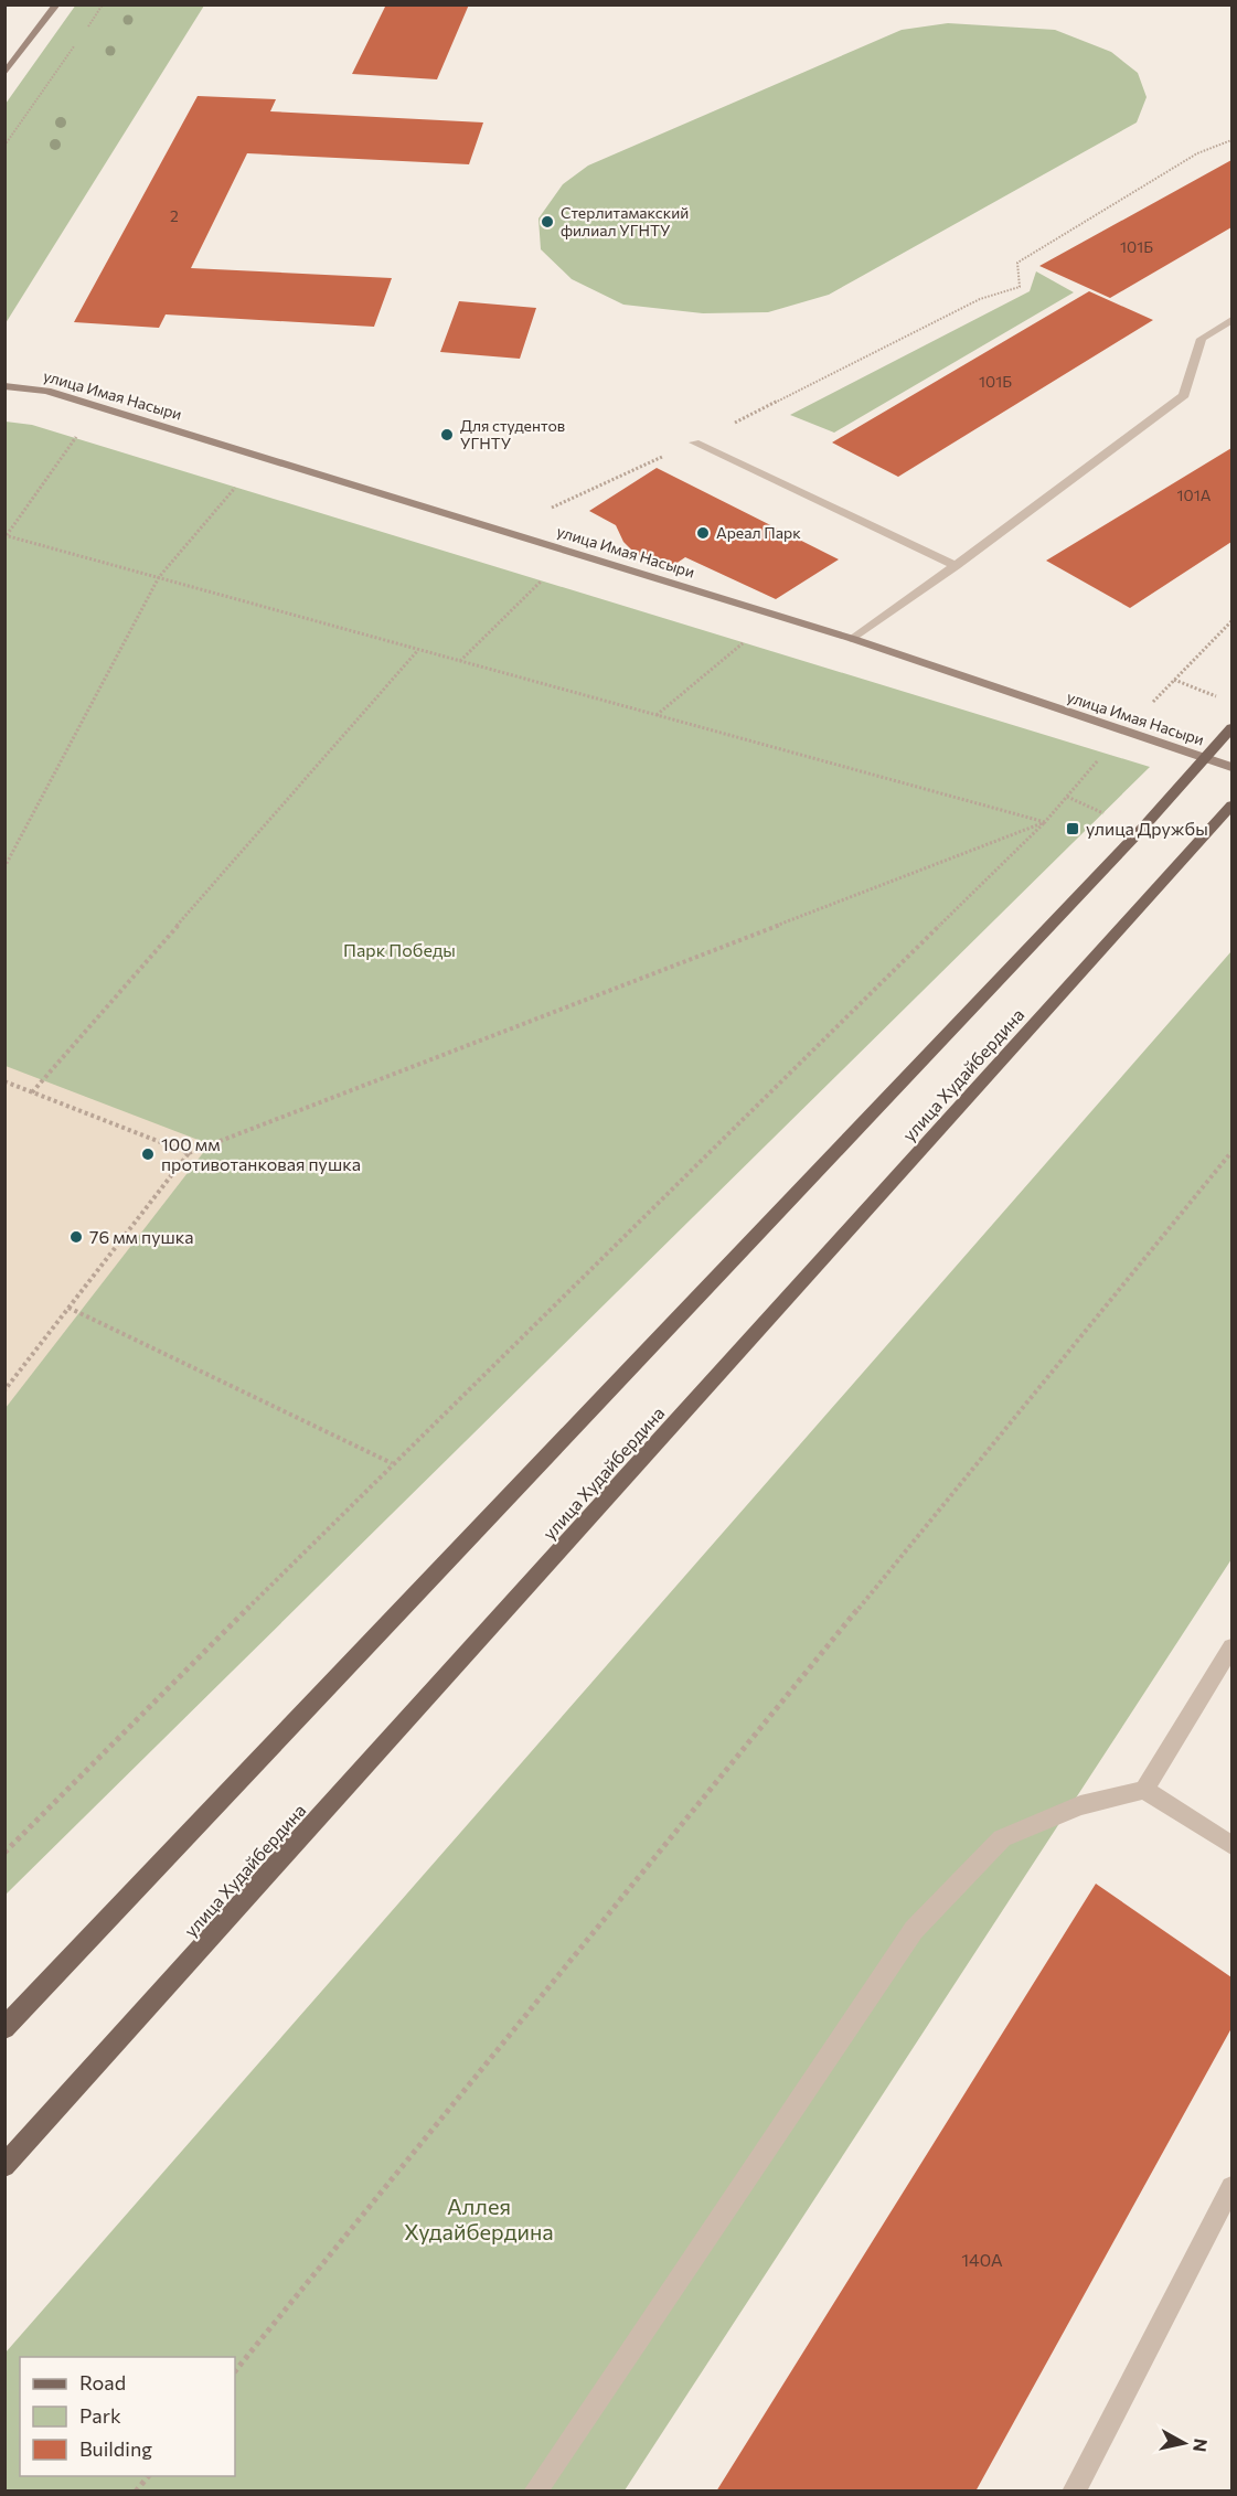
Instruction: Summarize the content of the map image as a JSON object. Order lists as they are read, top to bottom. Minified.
{"streets":{"main road":["улица Имая Насыри","улица Худайбердина"]},"crossings":[["улица Имая Насыри","улица Худайбердина"]],"parks":["Парк Победы","Аллея Худайбердина"],"places":{"other":["Стерлитамакский филиал УГНТУ","Для студентов УГНТУ","Ареал Парк","100 мм противотанковая пушка","76 мм пушка"],"transit":["улица Дружбы"]},"house_numbers":["2","101Б","101Б","101А","140А"],"legend":["Road","Park","Building"],"north":"right"}
